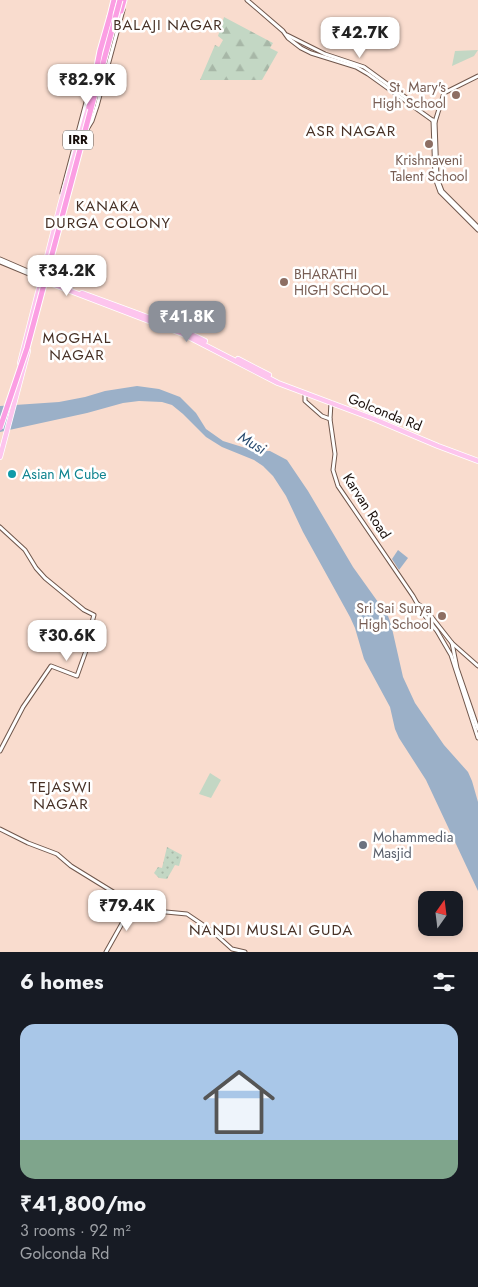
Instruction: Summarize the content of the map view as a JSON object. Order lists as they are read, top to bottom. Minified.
{"streets":{"main road":["IRR","Golconda Rd"],"street":["Karvan Road"]},"crossings":[["IRR","Golconda Rd"],["Golconda Rd","Karvan Road"]],"districts":["BALAJI NAGAR","ASR NAGAR","KANAKA DURGA COLONY","MOGHAL NAGAR","TEJASWI NAGAR","NANDI MUSLAI GUDA"],"water":["Musi"],"places":["St. Mary's High School","Krishnaveni Talent School","BHARATHI HIGH SCHOOL","Asian M Cube","Sri Sai Surya High School","Mohammedia Masjid"],"north":"top","page":{"price":["₹42.7K","₹82.9K","₹34.2K","₹41.8K","₹30.6K","₹79.4K"],"heading":"6 homes","list":[{"name":"₹41,800/mo","note":"3 rooms · 92 m² · Golconda Rd"}]}}
